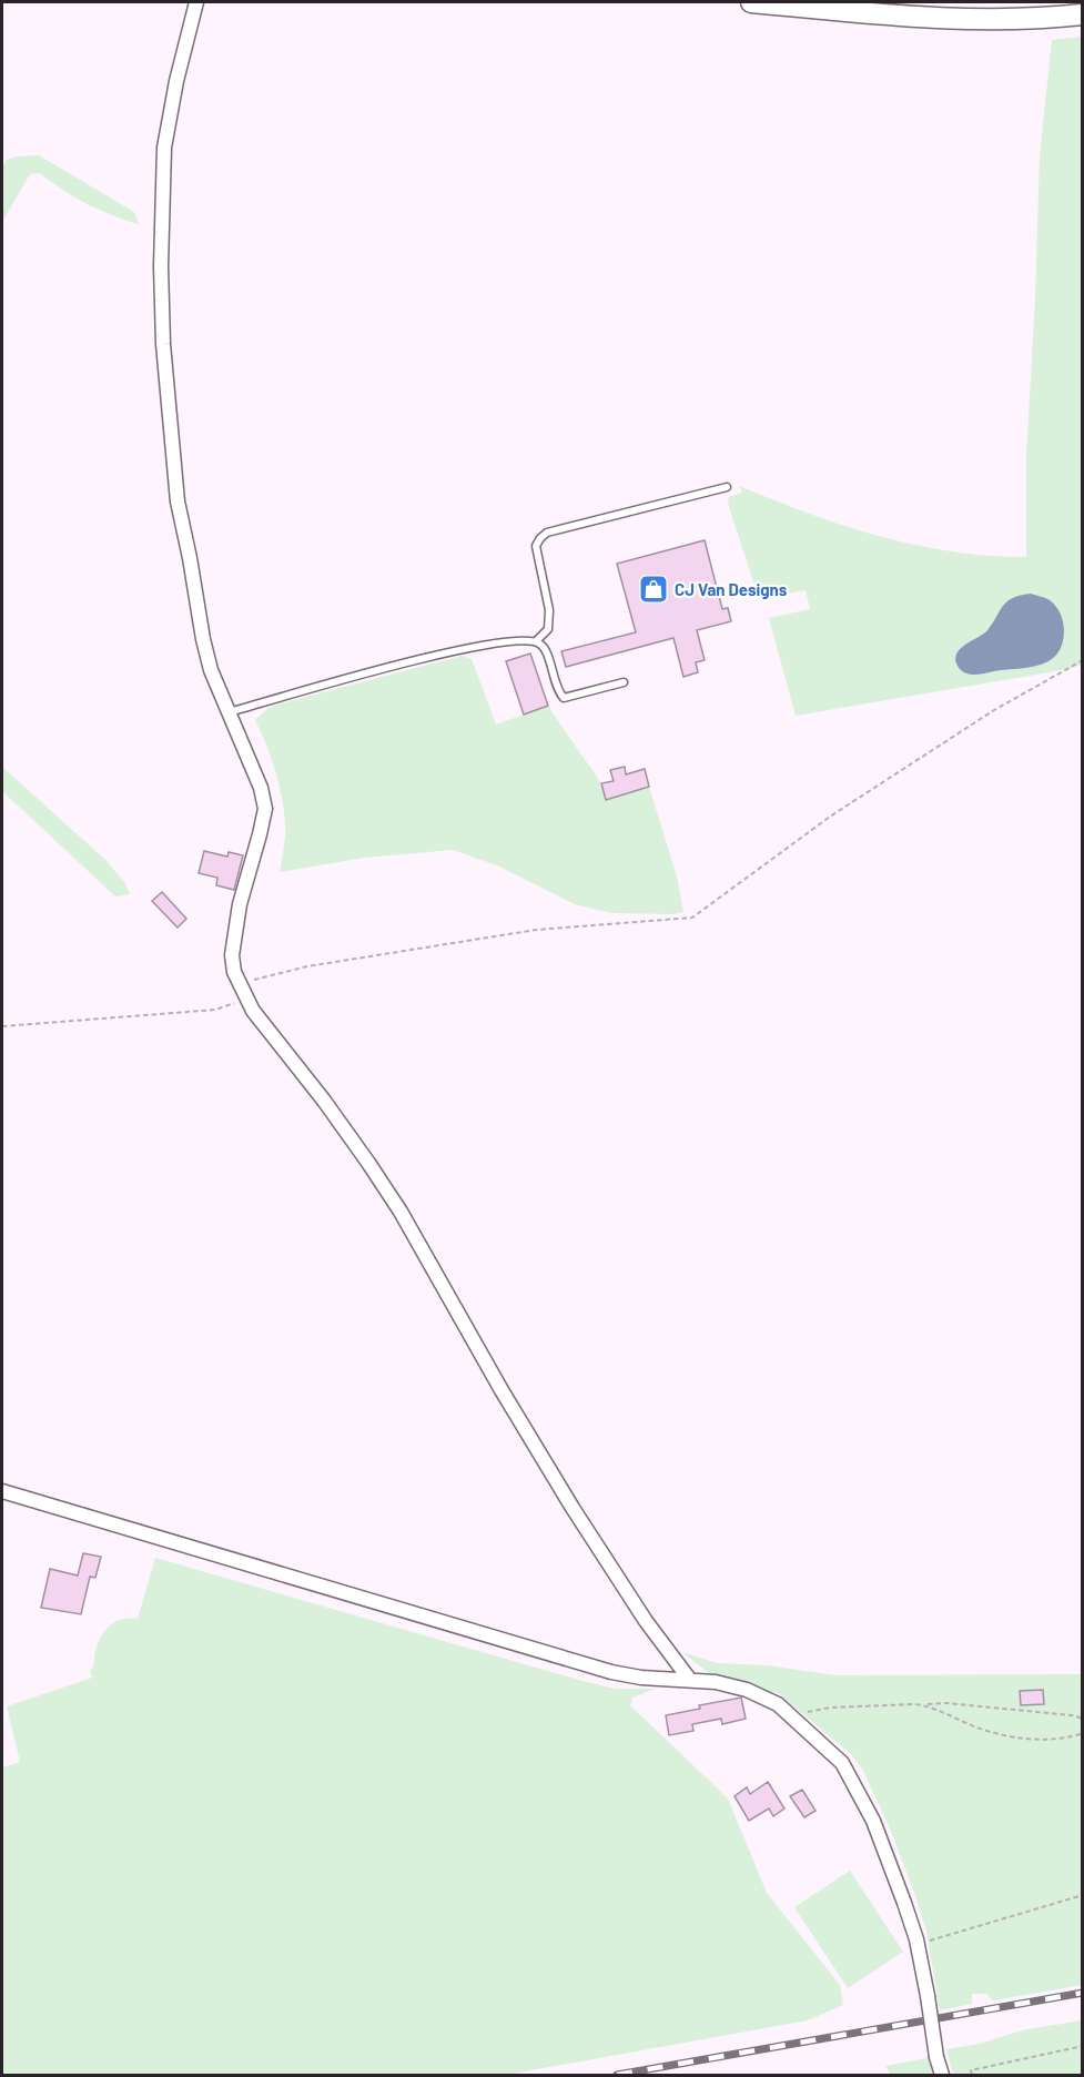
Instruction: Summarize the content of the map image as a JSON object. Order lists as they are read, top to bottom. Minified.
{"places":{"shop":["CJ Van Designs"]}}
